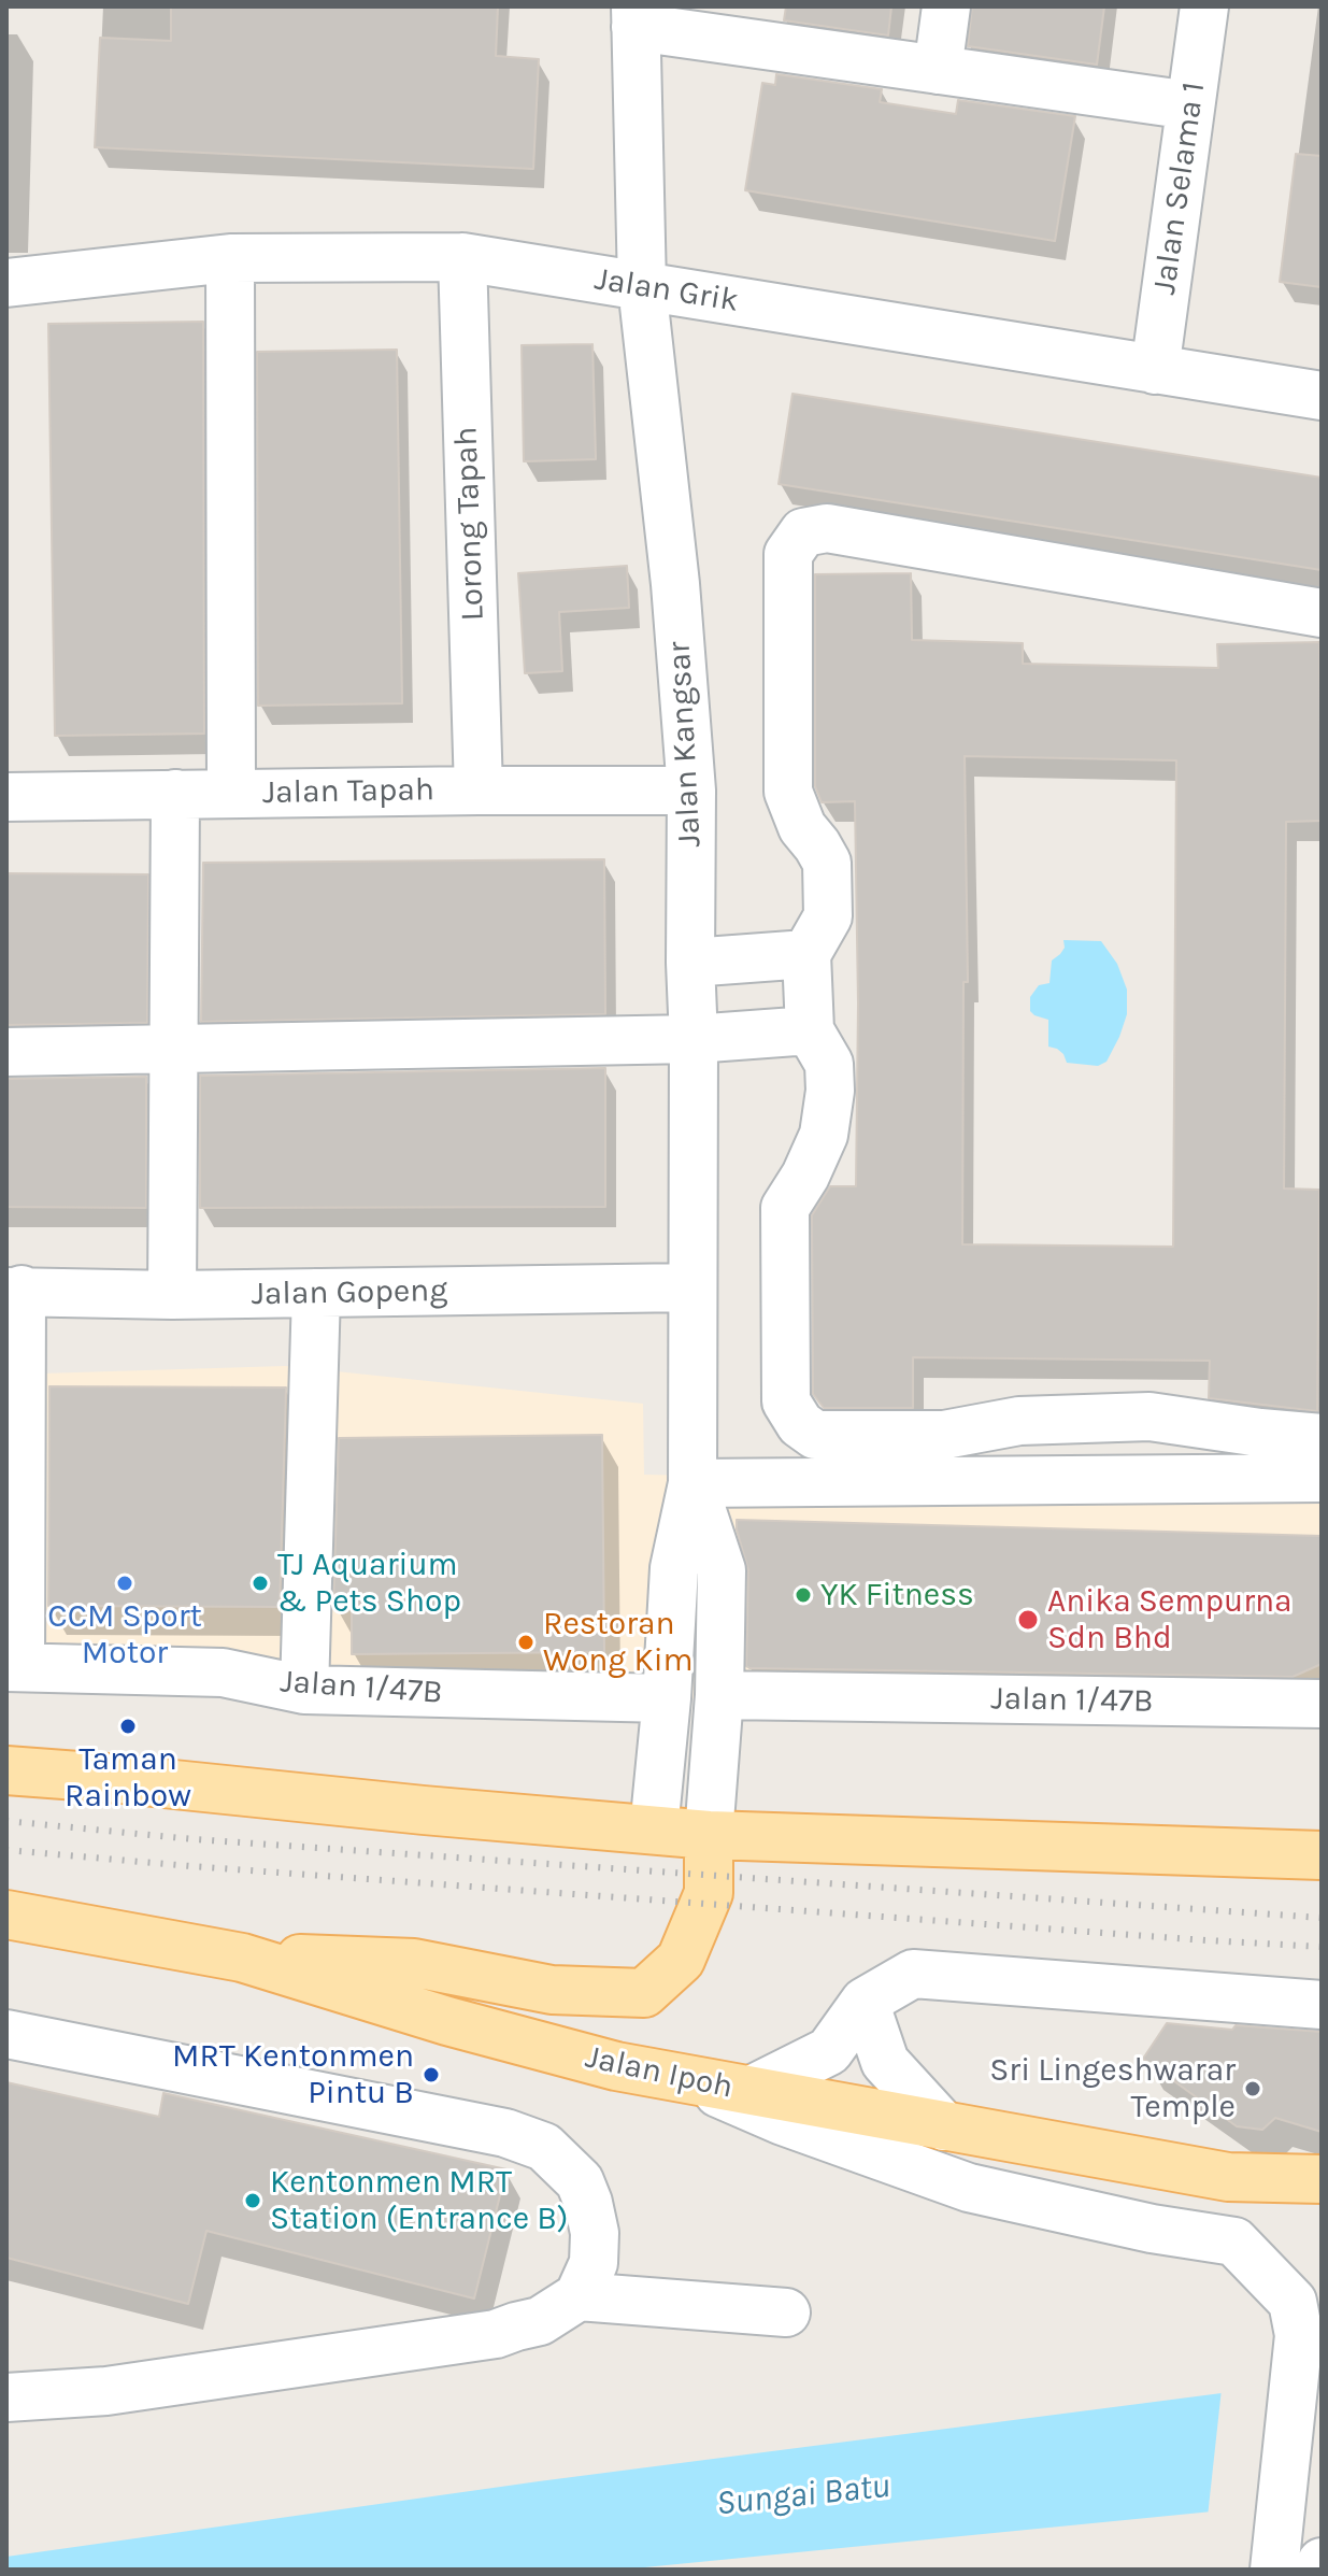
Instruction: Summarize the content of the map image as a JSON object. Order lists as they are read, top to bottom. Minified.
{"streets":{"main road":["Jalan Ipoh"],"street":["Jalan Selama 1","Jalan Grik","Lorong Tapah","Jalan Kangsar","Jalan Tapah","Jalan Gopeng","Jalan 1/47B"]},"crossings":[["Jalan Selama 1","Jalan Grik"],["Jalan Grik","Lorong Tapah"],["Jalan Grik","Jalan Kangsar"],["Lorong Tapah","Jalan Tapah"],["Jalan Kangsar","Jalan Tapah"],["Jalan Kangsar","Jalan Gopeng"],["Jalan Kangsar","Jalan 1/47B"]],"water":["Sungai Batu"],"places":["CCM Sport Motor","TJ Aquarium & Pets Shop","YK Fitness","Anika Sempurna Sdn Bhd","Restoran Wong Kim","Taman Rainbow","MRT Kentonmen Pintu B","Sri Lingeshwarar Temple","Kentonmen MRT Station (Entrance B)"]}
